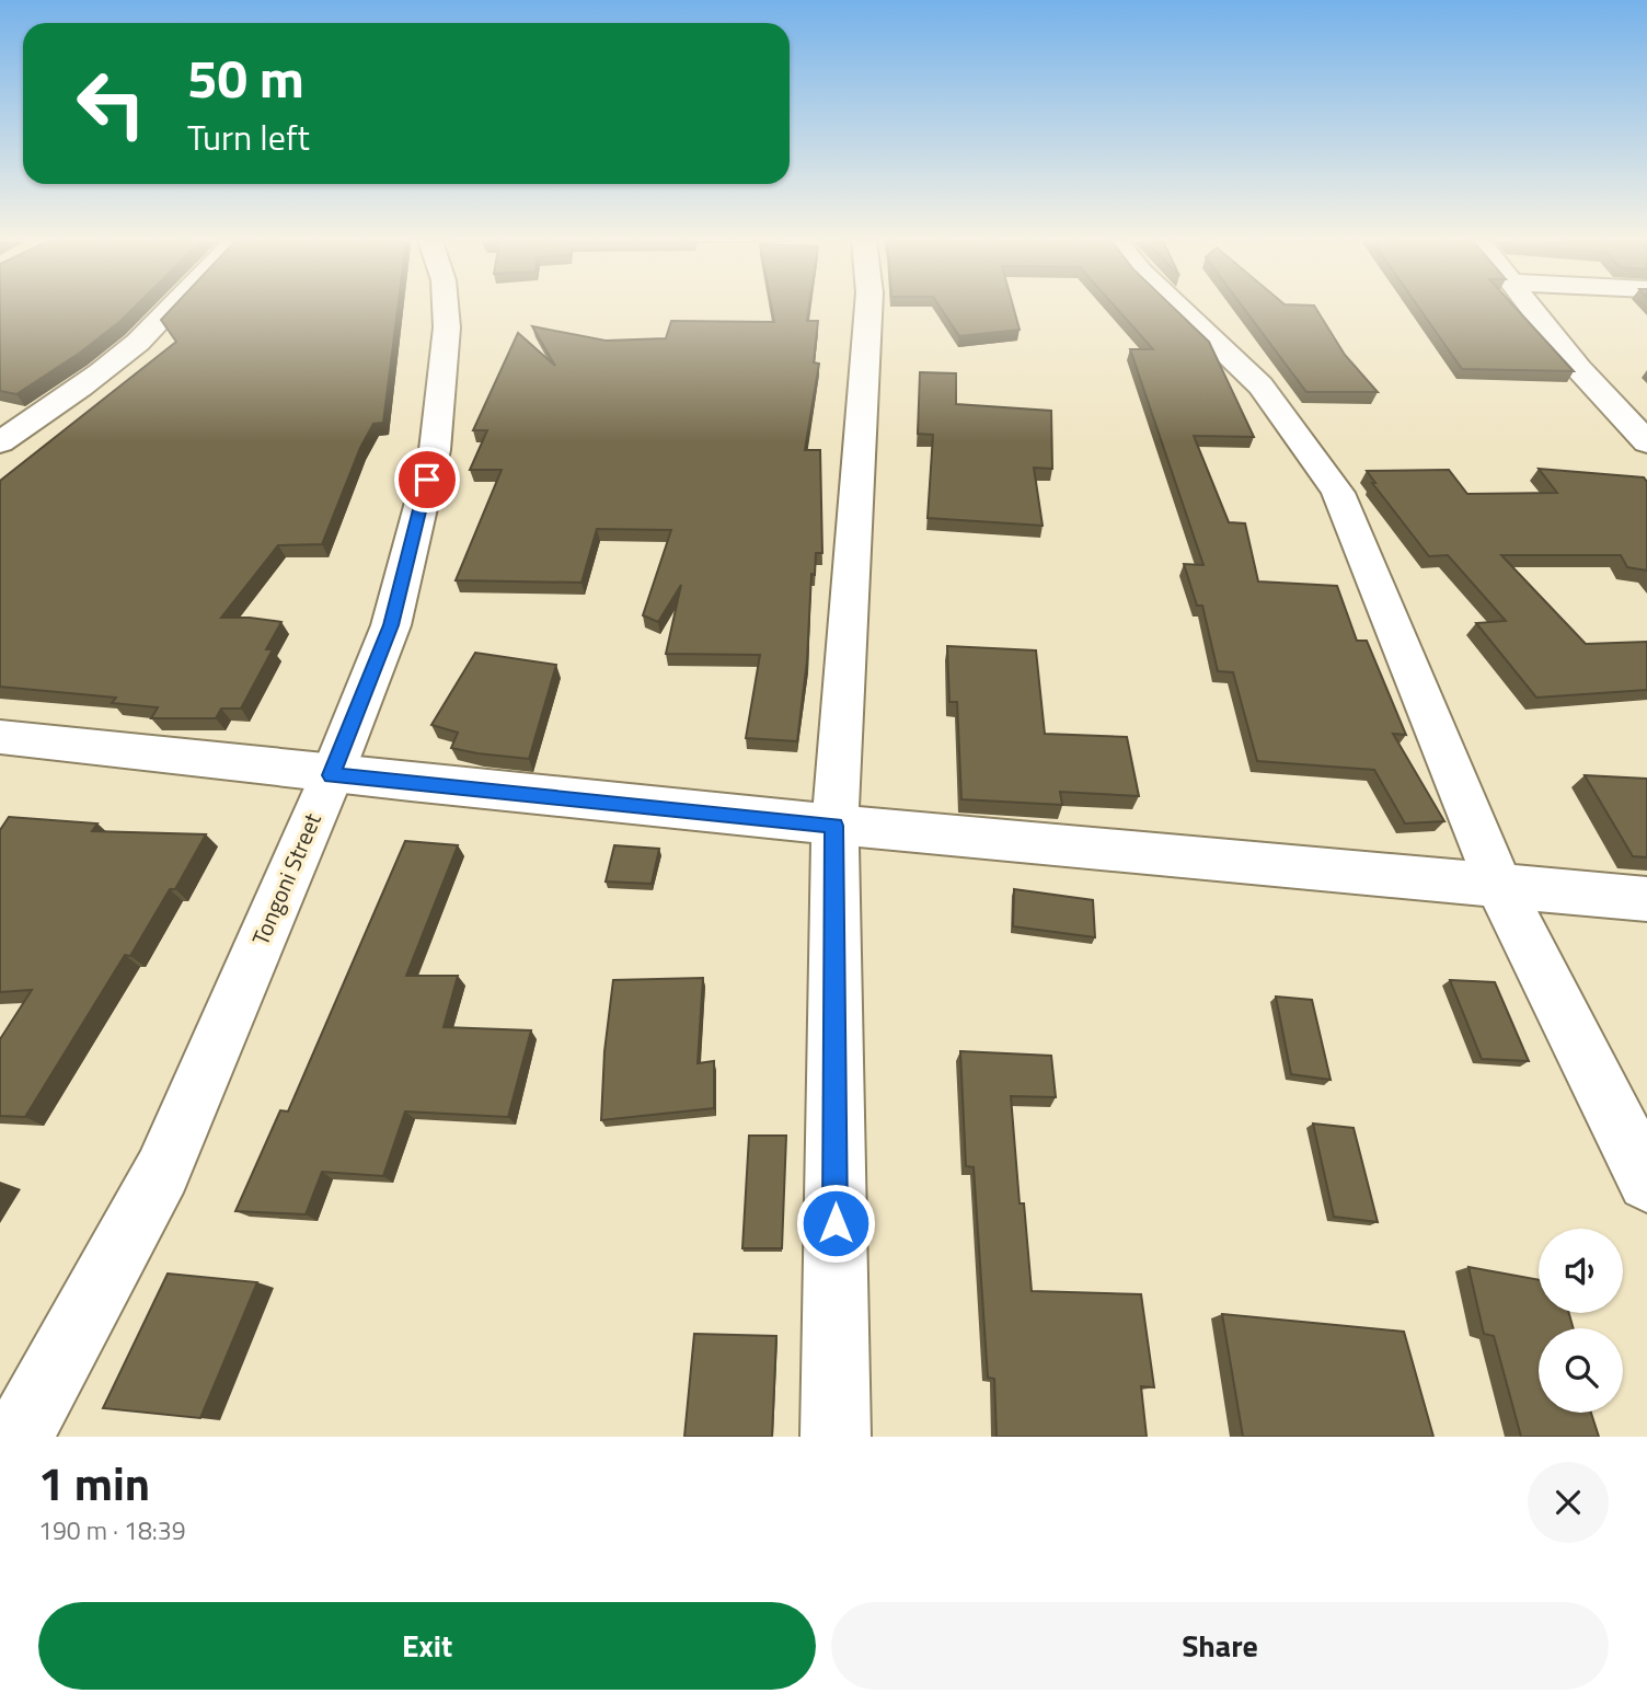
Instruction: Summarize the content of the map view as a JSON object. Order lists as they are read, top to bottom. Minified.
{"streets":{"street":["Tongoni Street"]},"page":{"turn":["50 m","Turn left"],"heading":["1 min","190 m · 18:39"],"buttons":["Exit","Share"]}}
